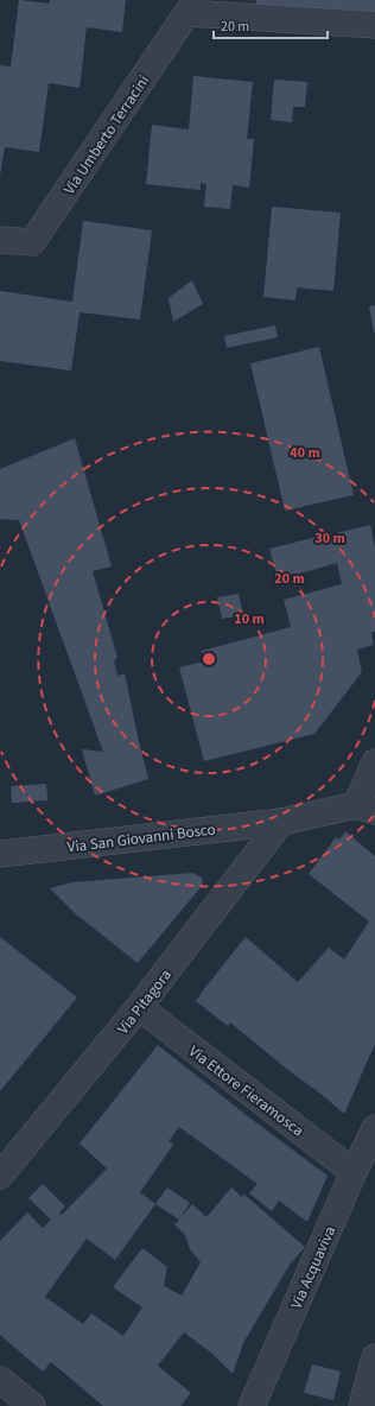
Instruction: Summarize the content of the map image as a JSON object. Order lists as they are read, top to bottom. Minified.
{"streets":{"street":["Via Umberto Terracini","Via San Giovanni Bosco","Via Pitagora","Via Ettore Fieramosca","Via Acquaviva"]},"crossings":[["Via San Giovanni Bosco","Via Pitagora"],["Via Pitagora","Via Ettore Fieramosca"],["Via Ettore Fieramosca","Via Acquaviva"]],"scale_bar":"20 m","rings":["40 m","30 m","20 m","10 m"]}
